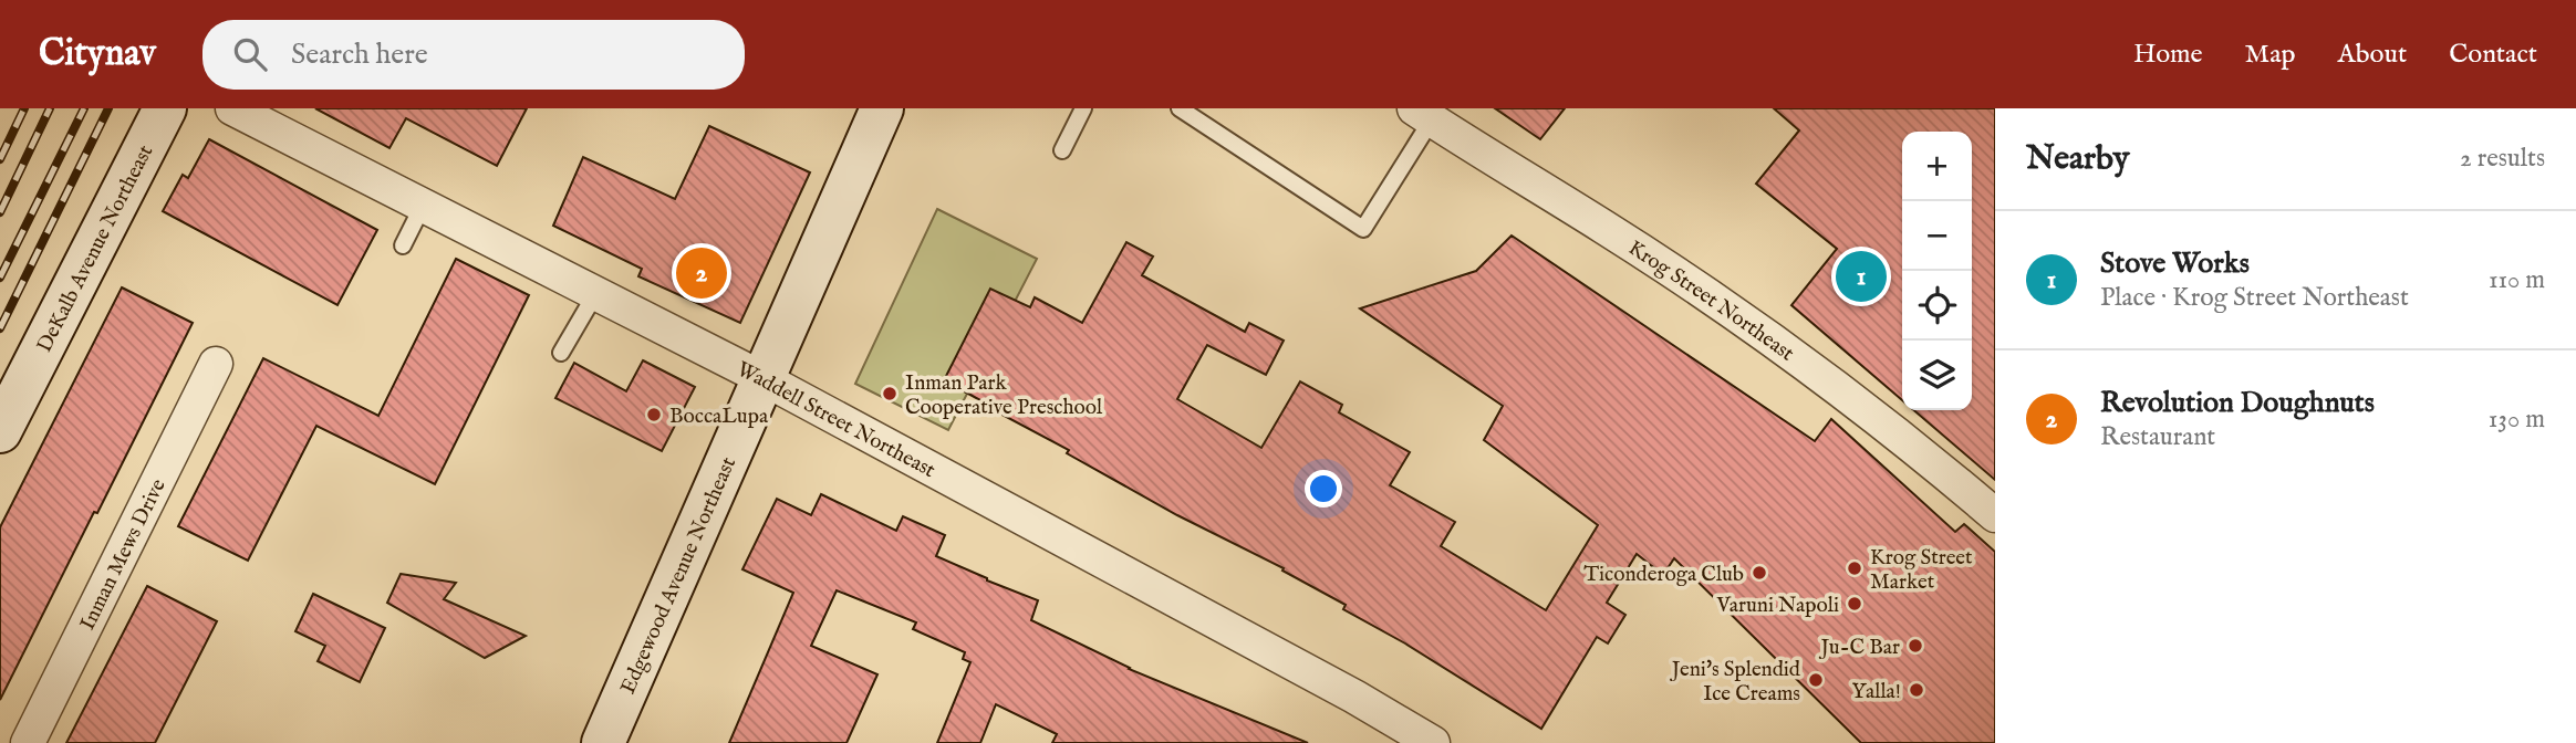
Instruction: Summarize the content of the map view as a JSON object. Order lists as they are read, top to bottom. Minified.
{"streets":{"main road":["DeKalb Avenue Northeast","Edgewood Avenue Northeast"],"street":["Krog Street Northeast","Waddell Street Northeast","Inman Mews Drive"]},"crossings":[["Waddell Street Northeast","Edgewood Avenue Northeast"]],"places":["Inman Park Cooperative Preschool","BoccaLupa","Krog Street Market","Ticonderoga Club","Varuni Napoli","Ju-C Bar","Jeni's Splendid Ice Creams","Yalla!"],"page":{"header":"Citynav","search":"Search here","nav":["Home","Map","About","Contact"],"heading":["Nearby","2 results"],"map_buttons":["+","−"],"list":[{"mark":"1","name":"Stove Works","note":"Place · Krog Street Northeast","value":"110 m"},{"mark":"2","name":"Revolution Doughnuts","note":"Restaurant","value":"130 m"}],"pins":["2","1"]}}
